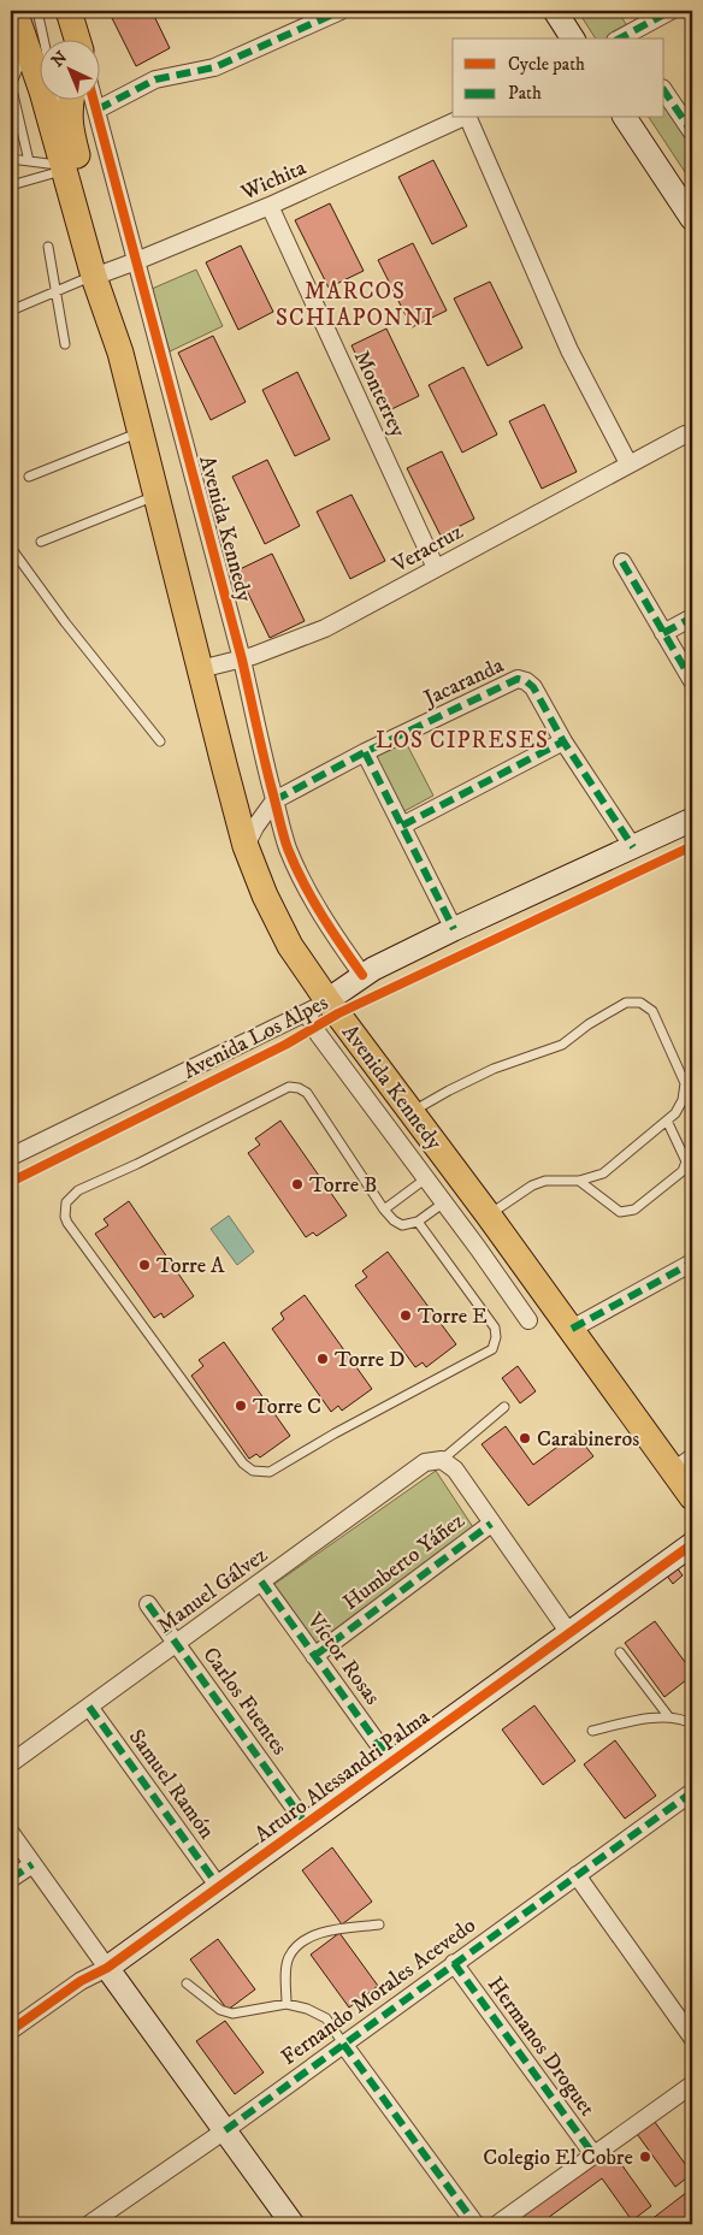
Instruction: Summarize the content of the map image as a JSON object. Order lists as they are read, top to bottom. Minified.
{"streets":{"main road":["Avenida Kennedy"],"street":["Wichita","Monterrey","Veracruz","Jacaranda","Avenida Los Alpes","Humberto Yáñez","Manuel Gálvez","Víctor Rosas","Carlos Fuentes","Arturo Alessandri Palma","Samuel Ramón","Fernando Morales Acevedo","Hermanos Droguet"]},"crossings":[["Wichita","Monterrey"],["Wichita","Avenida Kennedy"],["Monterrey","Veracruz"],["Avenida Kennedy","Veracruz"],["Avenida Kennedy","Jacaranda"],["Avenida Kennedy","Avenida Los Alpes"],["Jacaranda","Avenida Los Alpes"],["Humberto Yáñez","Víctor Rosas"],["Manuel Gálvez","Víctor Rosas"],["Manuel Gálvez","Carlos Fuentes"],["Manuel Gálvez","Samuel Ramón"],["Víctor Rosas","Arturo Alessandri Palma"],["Carlos Fuentes","Arturo Alessandri Palma"],["Arturo Alessandri Palma","Samuel Ramón"],["Fernando Morales Acevedo","Hermanos Droguet"]],"districts":["MARCOS SCHIAPONNI","LOS CIPRESES"],"places":["Torre B","Torre A","Torre E","Torre D","Torre C","Carabineros","Colegio El Cobre"],"legend":["Cycle path","Path"],"north":"top left"}
